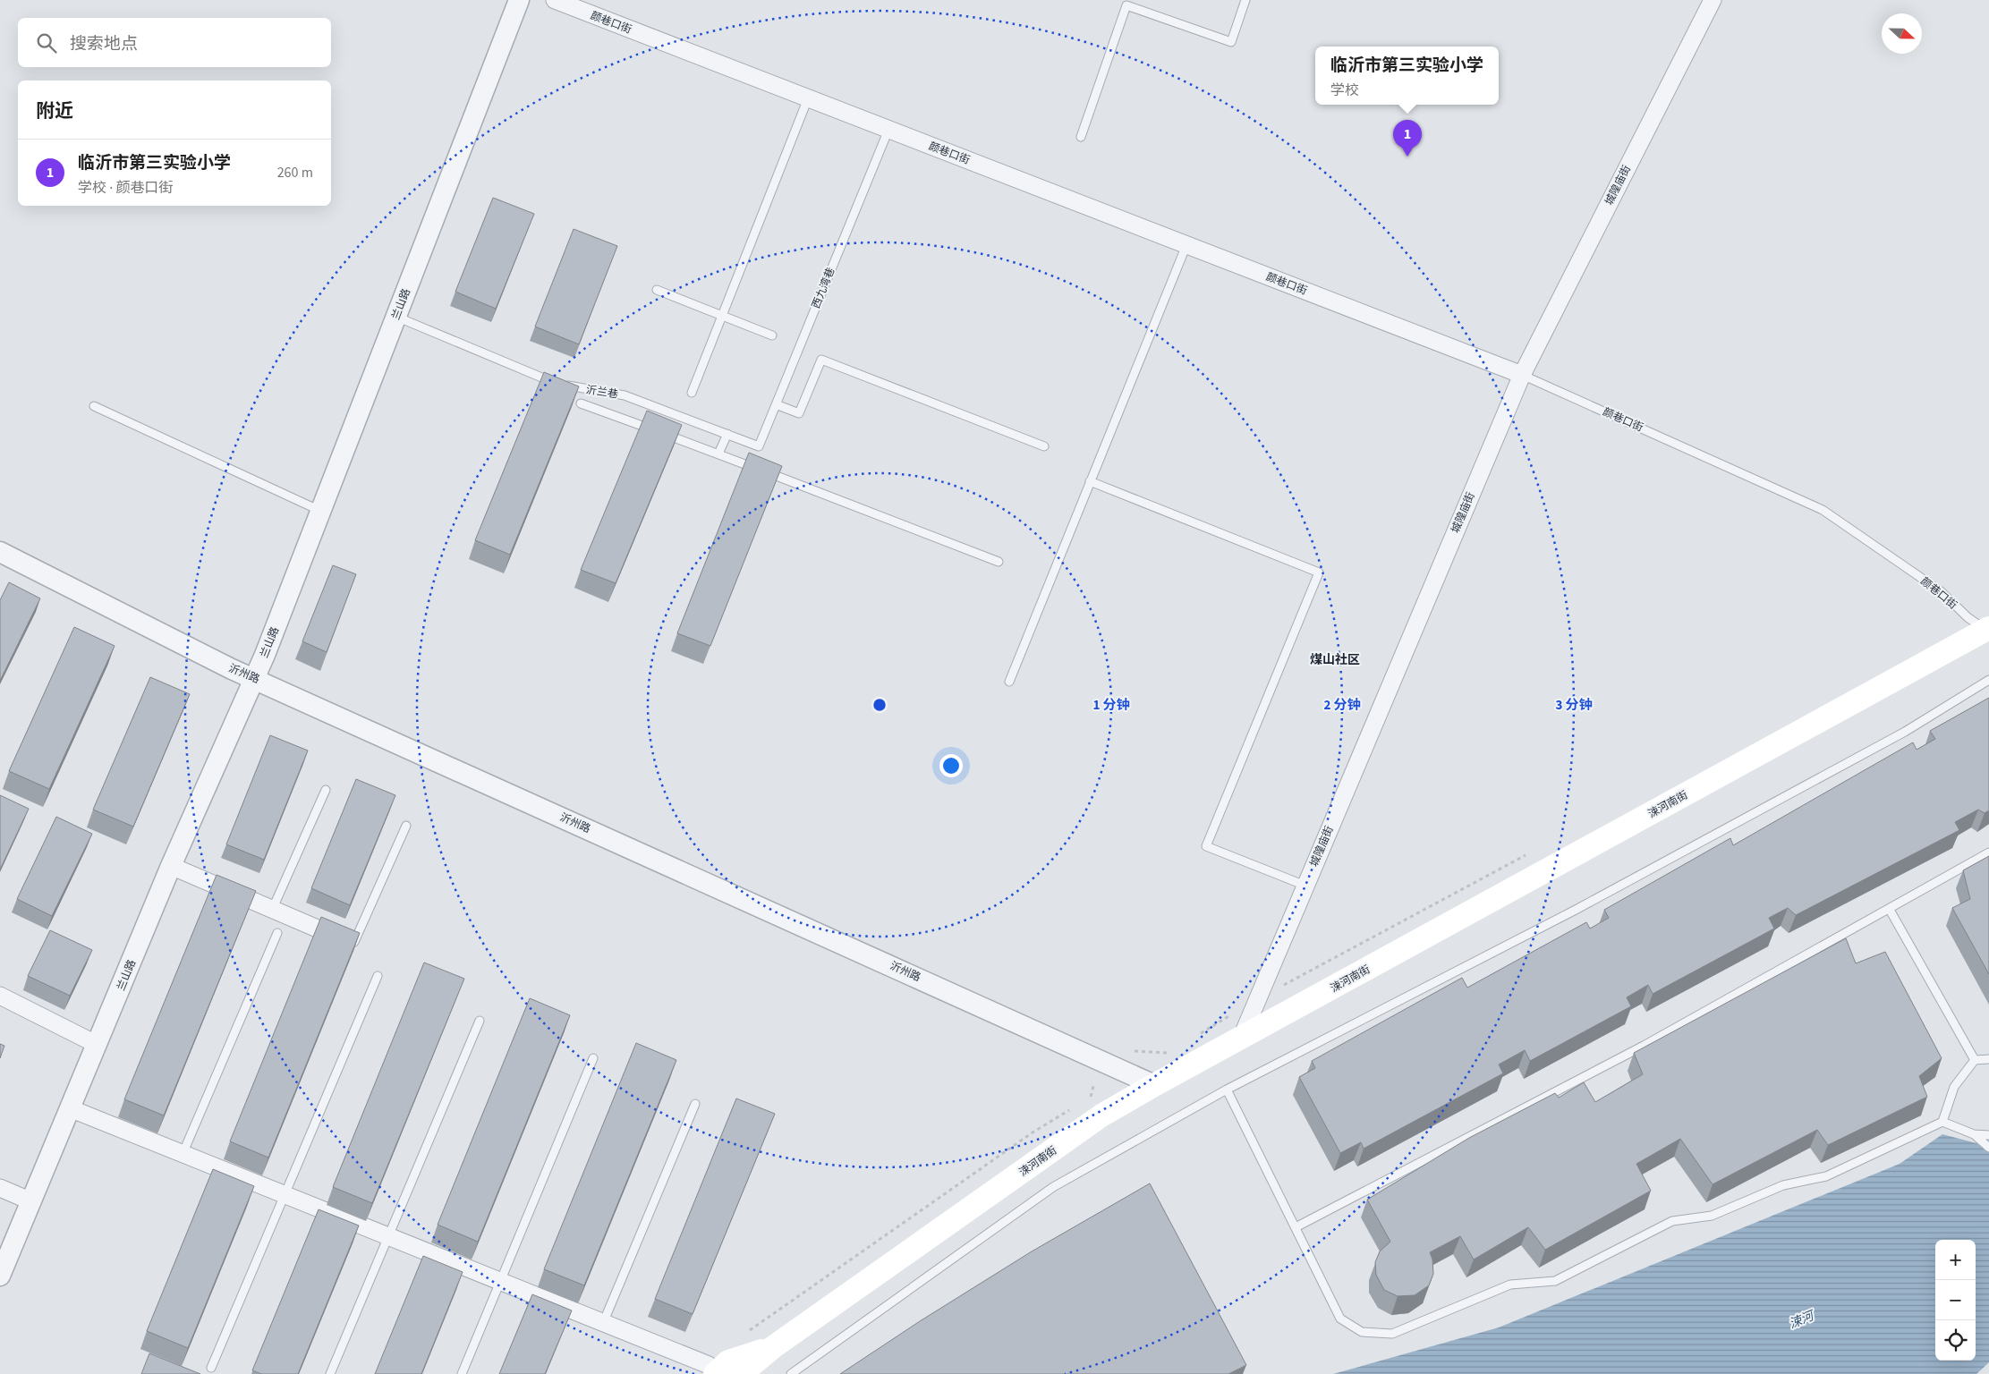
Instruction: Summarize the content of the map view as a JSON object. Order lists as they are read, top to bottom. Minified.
{"streets":{"main road":["涑河南街"],"street":["颜巷口街","城隍庙街","兰山路","沂州路"],"lane":["西九湾巷","沂兰巷"]},"crossings":[["颜巷口街","城隍庙街"],["颜巷口街","西九湾巷"],["颜巷口街","涑河南街"],["城隍庙街","涑河南街"],["西九湾巷","沂兰巷"],["兰山路","沂兰巷"],["兰山路","沂州路"],["沂州路","涑河南街"]],"districts":["煤山社区"],"water":["涑河"],"north":"right","page":{"search":"搜索地点","popup":["临沂市第三实验小学","学校"],"heading":"附近","pins":"1","list":[{"mark":"1","name":"临沂市第三实验小学","note":"学校 · 颜巷口街","value":"260 m"}],"map_buttons":["+","−"]},"rings":["1 分钟","2 分钟","3 分钟"]}
